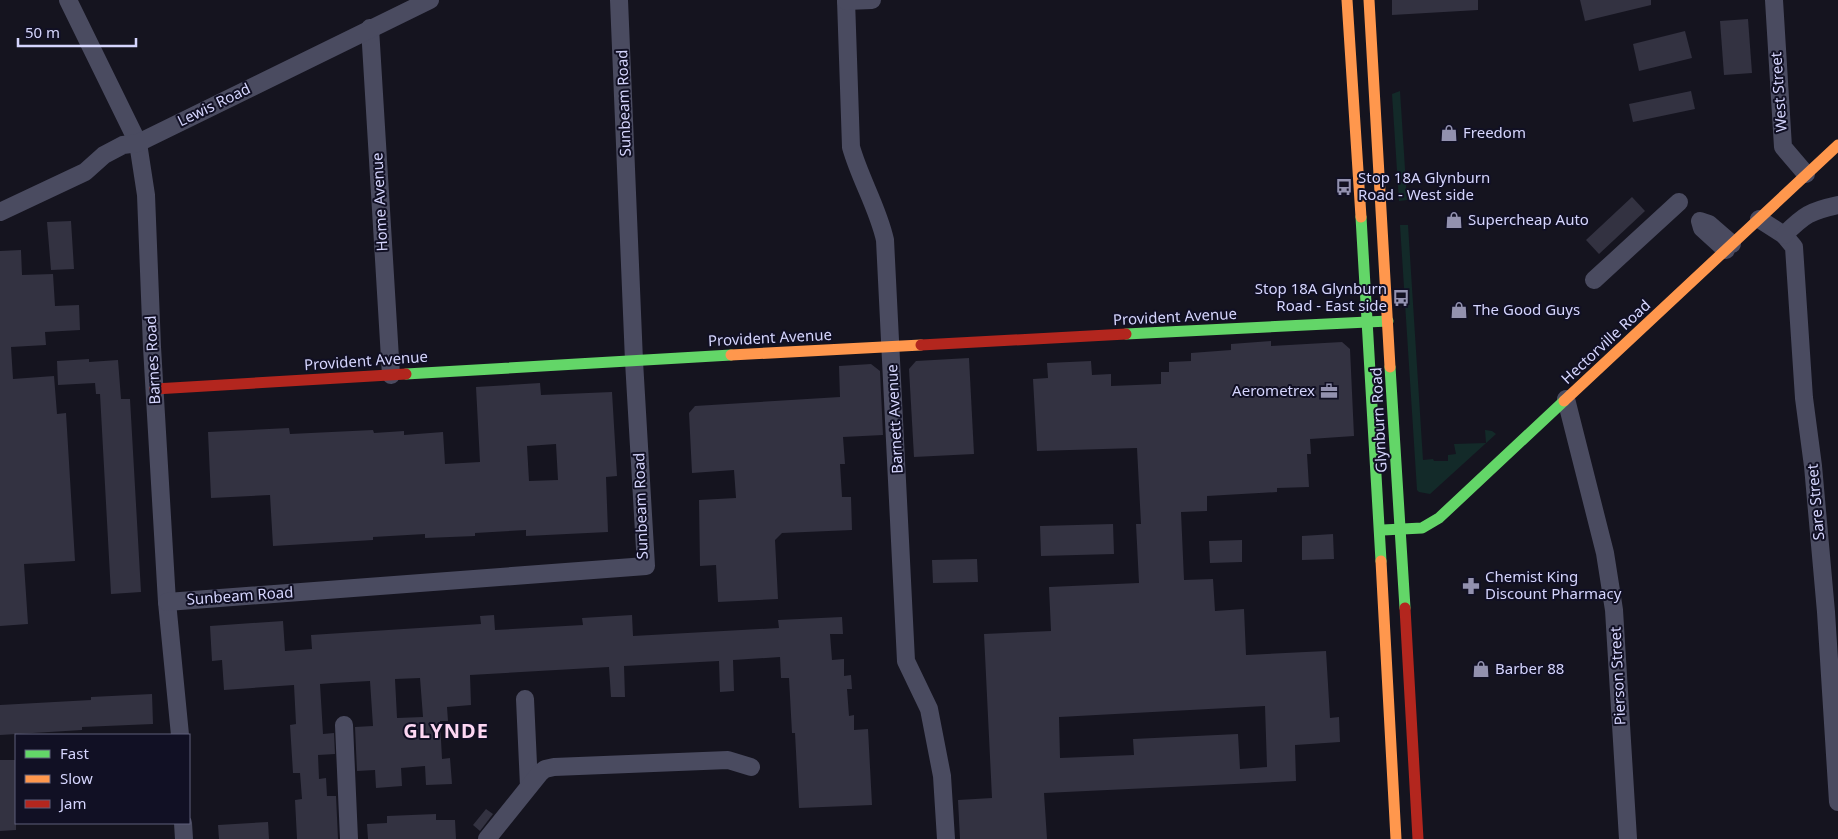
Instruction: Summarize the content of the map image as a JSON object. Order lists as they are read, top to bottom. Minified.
{"streets":{"street":["West Street","Sunbeam Road","Lewis Road","Home Avenue","Provident Avenue","Hectorville Road","Barnes Road","Barnett Avenue","Glynburn Road","Sare Street","Pierson Street"]},"crossings":[["West Street","Hectorville Road"],["Sunbeam Road","Provident Avenue"],["Sunbeam Road","Barnes Road"],["Lewis Road","Home Avenue"],["Lewis Road","Barnes Road"],["Home Avenue","Provident Avenue"],["Provident Avenue","Barnes Road"],["Provident Avenue","Barnett Avenue"],["Provident Avenue","Glynburn Road"],["Hectorville Road","Glynburn Road"],["Hectorville Road","Pierson Street"]],"districts":["GLYNDE"],"places":{"shop":["Freedom","Supercheap Auto","The Good Guys","Barber 88"],"bus stop":["Stop 18A Glynburn Road - West side","Stop 18A Glynburn Road - East side"],"office":["Aerometrex"],"pharmacy":["Chemist King Discount Pharmacy"]},"legend":["Fast","Slow","Jam"],"scale_bar":"50 m"}
